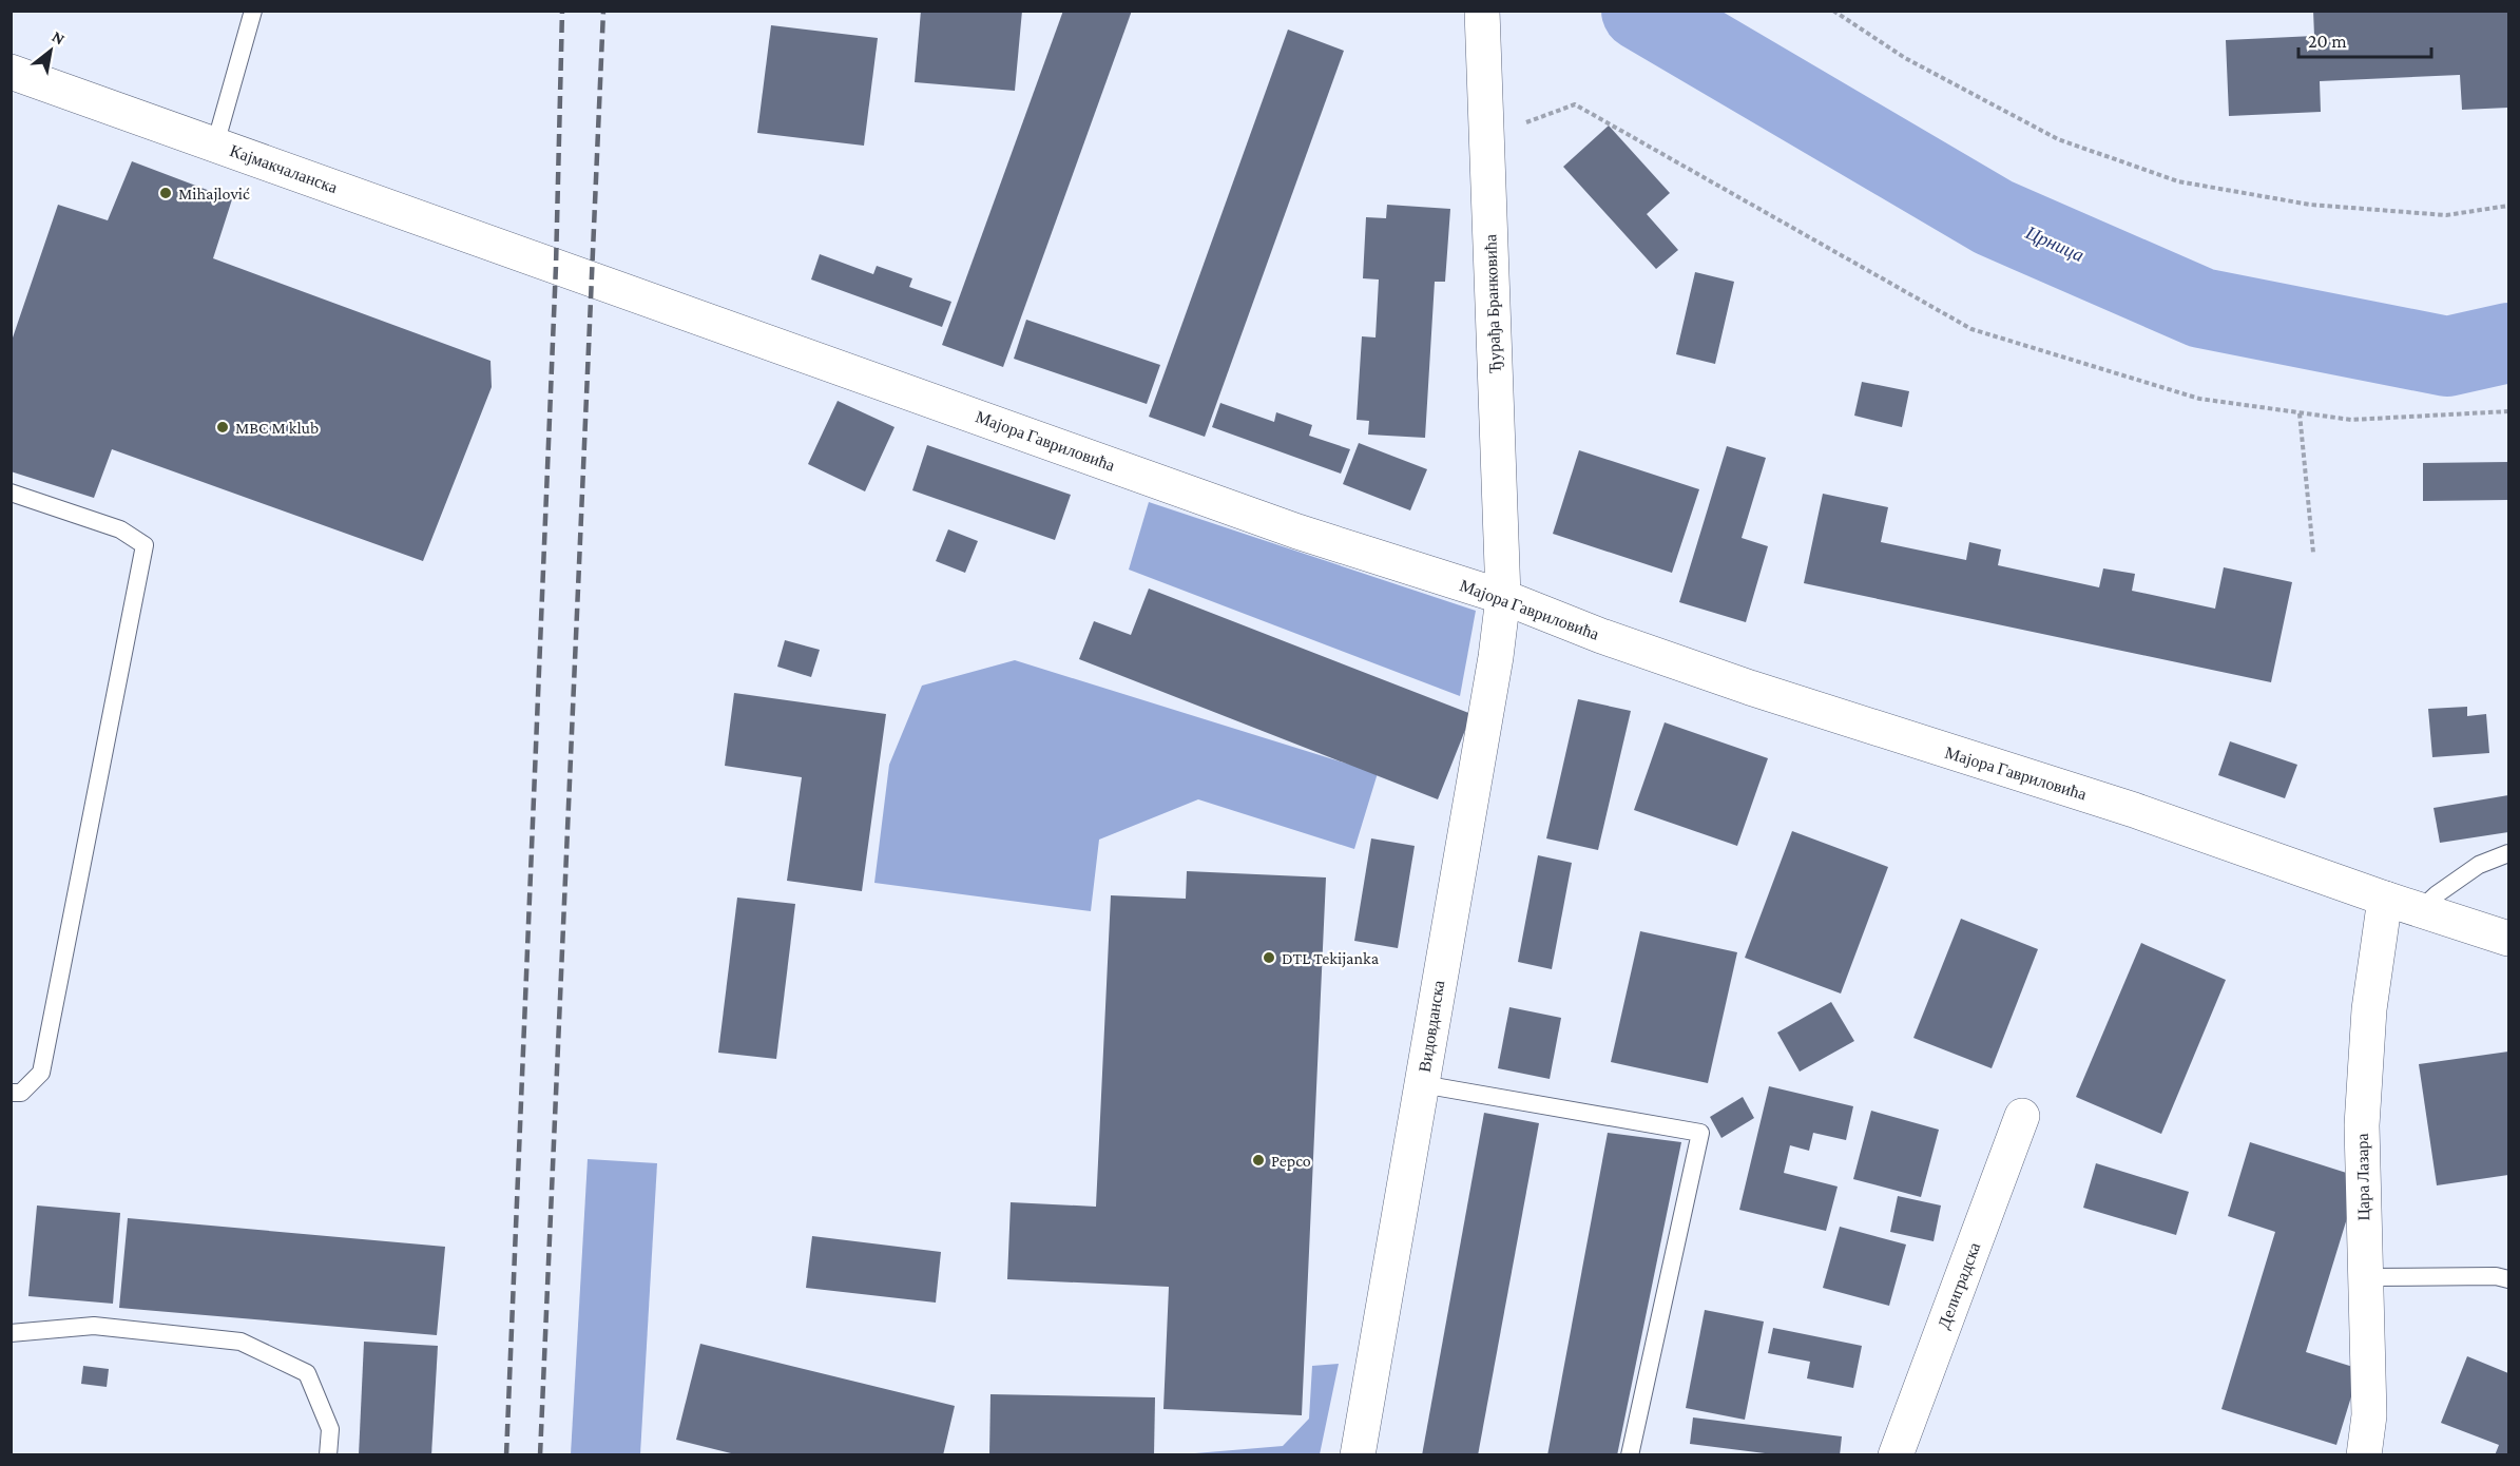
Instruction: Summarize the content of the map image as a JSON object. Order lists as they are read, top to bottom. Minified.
{"streets":{"street":["Кајмакчаланска","Ђурађа Бранковића","Мајора Гавриловића","Видовданска","Цара Лазара","Делиградска"]},"crossings":[["Кајмакчаланска","Мајора Гавриловића"],["Ђурађа Бранковића","Мајора Гавриловића"],["Ђурађа Бранковића","Видовданска"],["Мајора Гавриловића","Видовданска"],["Мајора Гавриловића","Цара Лазара"]],"water":["Црница"],"places":["Mihajlović","MBC M klub","DTL Tekijanka","Pepco"],"scale_bar":"20 m","north":"top right"}
